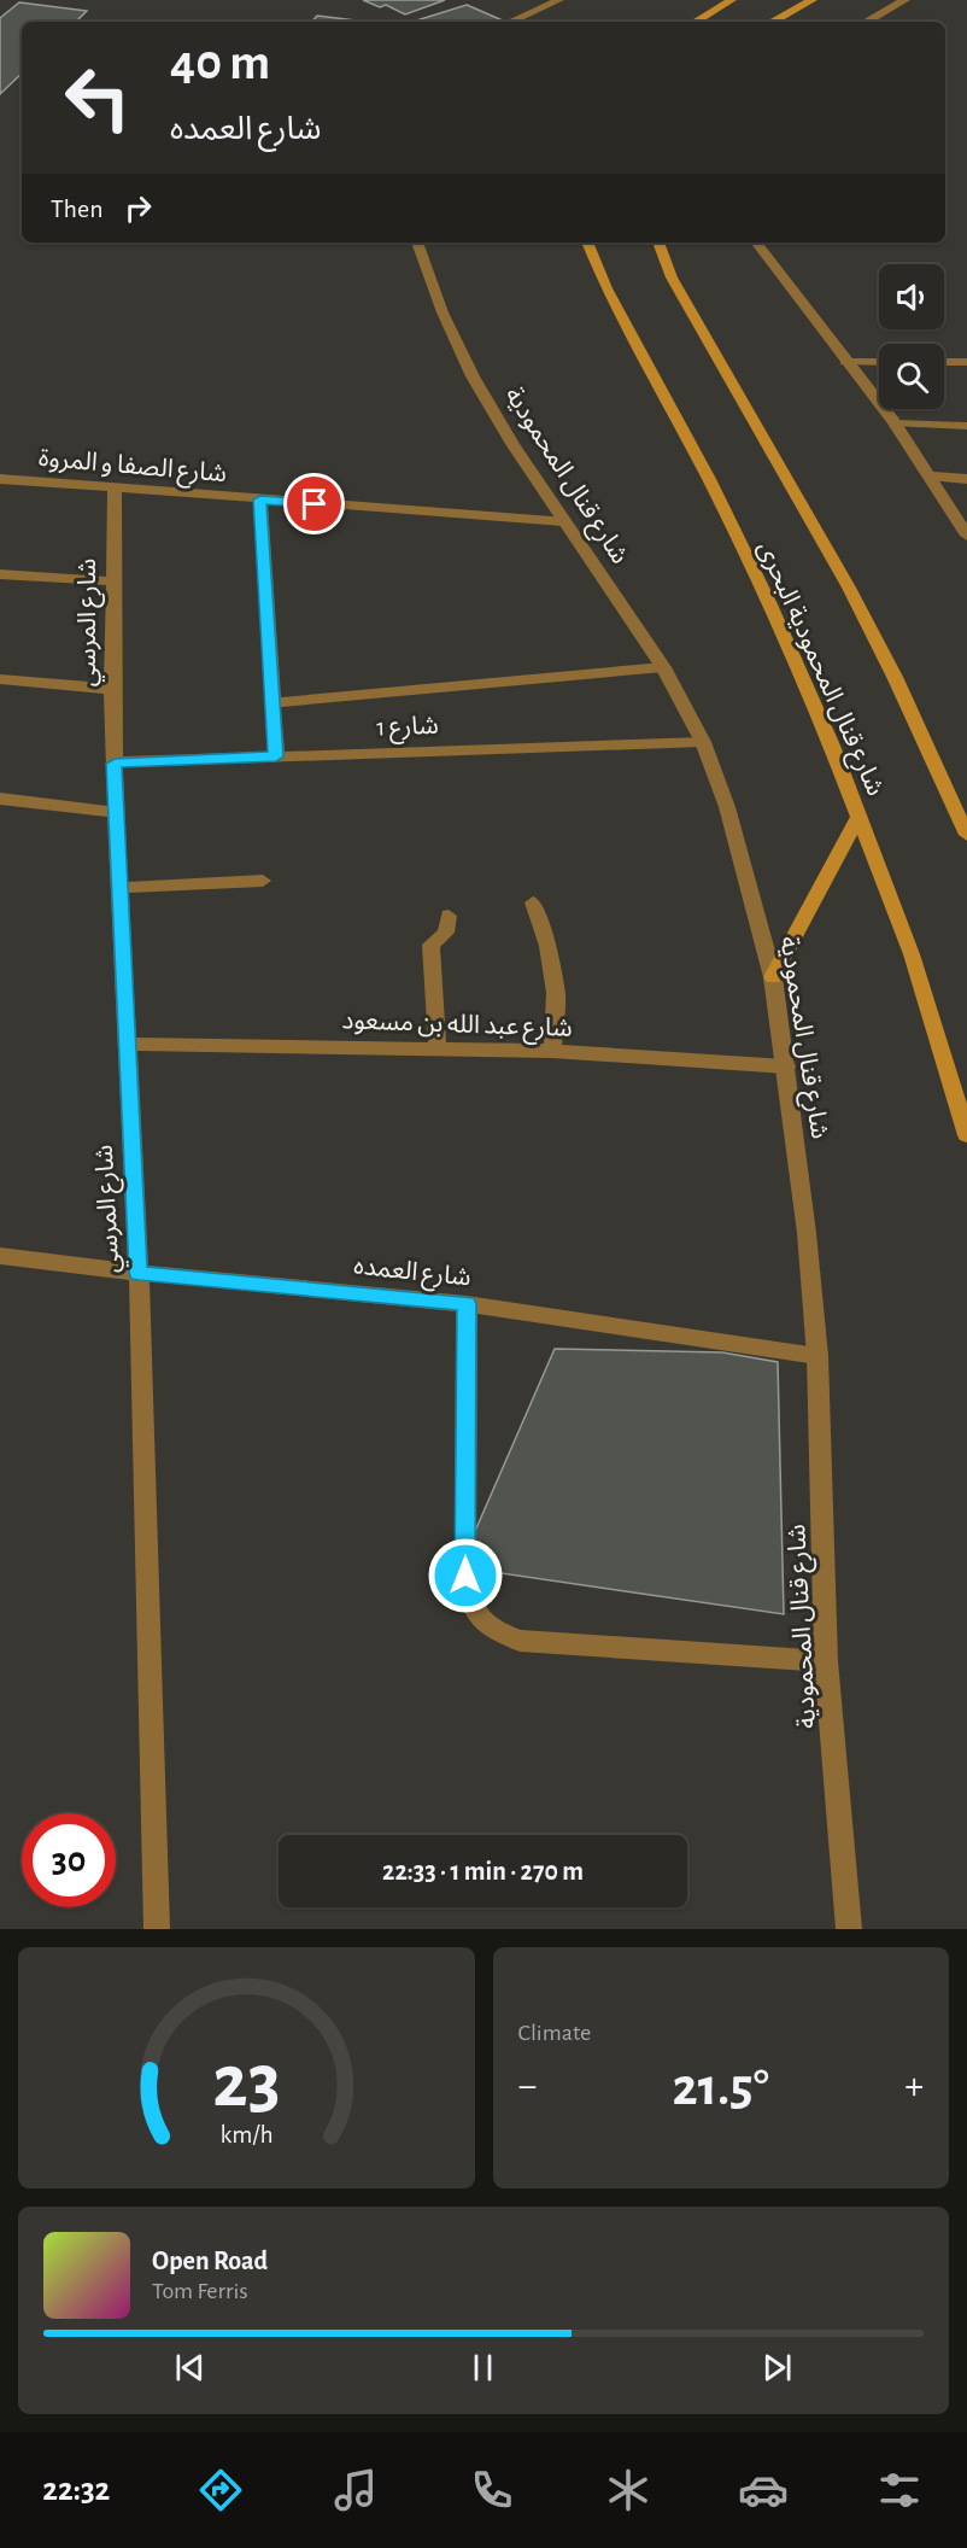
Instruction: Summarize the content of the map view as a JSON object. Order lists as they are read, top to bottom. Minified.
{"streets":{"main road":["شارع قنال المحمودية البحرى"],"street":["شارع الصفا و المروة","شارع قنال المحمودية","شارع المرسي","شارع 1","شارع عبد الله بن مسعود","شارع العمده"]},"crossings":[["شارع الصفا و المروة","شارع قنال المحمودية"],["شارع الصفا و المروة","شارع المرسي"],["شارع قنال المحمودية","شارع 1"],["شارع قنال المحمودية","شارع عبد الله بن مسعود"],["شارع قنال المحمودية","شارع العمده"],["شارع المرسي","شارع 1"],["شارع المرسي","شارع عبد الله بن مسعود"],["شارع المرسي","شارع العمده"]],"page":{"turn":["40 m","شارع العمده"],"then":"Then","limit":"30","trip":"22:33 · 1 min · 270 m","tile":"Climate","heat":["−","21.5°","+"],"song":["Open Road","Tom Ferris"],"tabs":"22:32","gauge":["23","km/h"]}}
